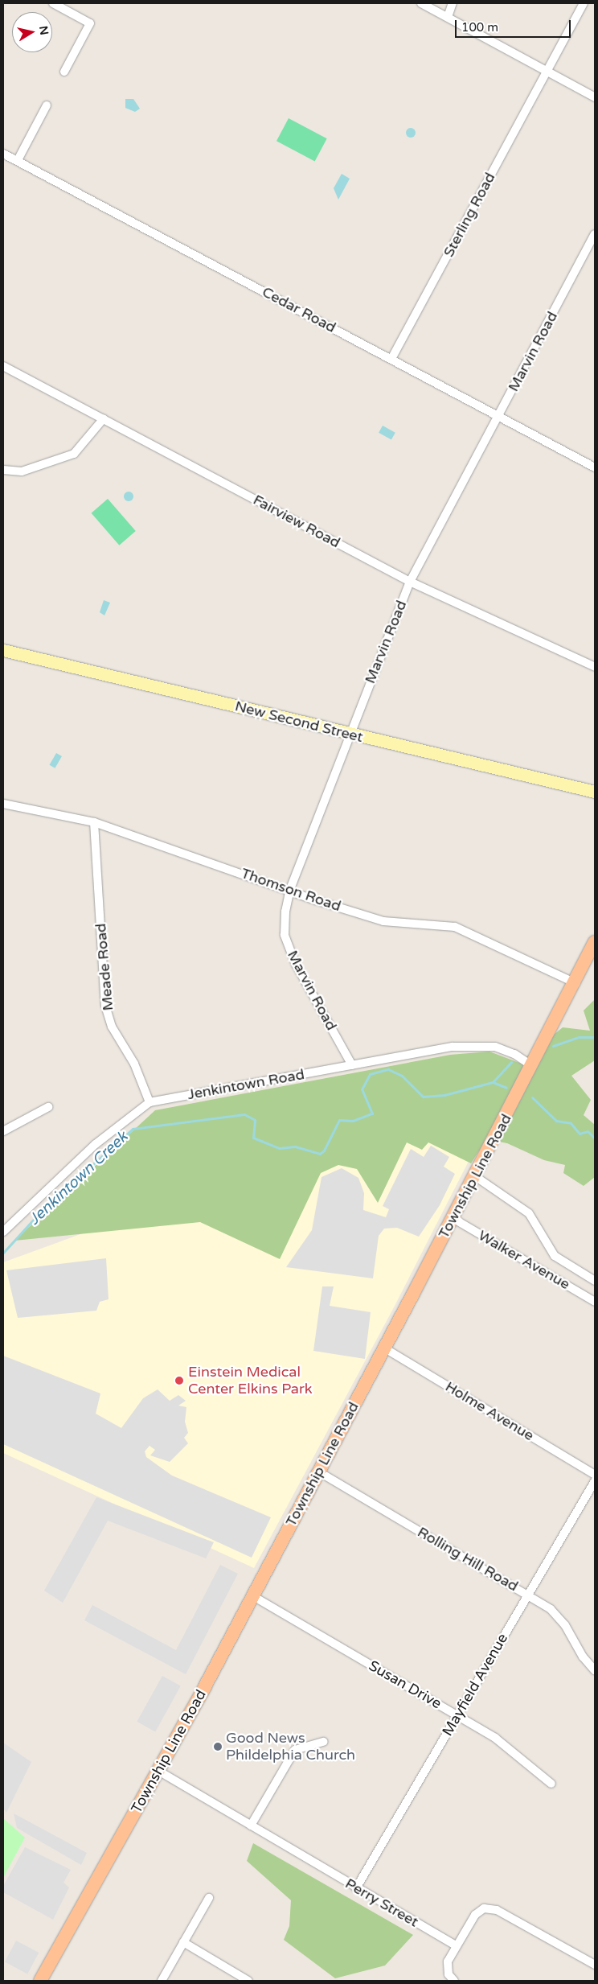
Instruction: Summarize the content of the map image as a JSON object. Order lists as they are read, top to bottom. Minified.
{"streets":{"main road":["Township Line Road"],"street":["Sterling Road","Cedar Road","Marvin Road","Fairview Road","New Second Street","Thomson Road","Meade Road","Jenkintown Road","Walker Avenue","Holme Avenue","Rolling Hill Road","Susan Drive","Mayfield Avenue","Perry Street"]},"crossings":[["Sterling Road","Cedar Road"],["Cedar Road","Marvin Road"],["Marvin Road","Fairview Road"],["Marvin Road","New Second Street"],["Marvin Road","Thomson Road"],["Marvin Road","Jenkintown Road"],["Thomson Road","Meade Road"],["Thomson Road","Township Line Road"],["Meade Road","Jenkintown Road"],["Jenkintown Road","Township Line Road"],["Township Line Road","Walker Avenue"],["Township Line Road","Holme Avenue"],["Township Line Road","Rolling Hill Road"],["Township Line Road","Susan Drive"],["Township Line Road","Perry Street"],["Rolling Hill Road","Mayfield Avenue"],["Susan Drive","Mayfield Avenue"],["Mayfield Avenue","Perry Street"]],"water":["Jenkintown Creek"],"places":["Einstein Medical Center Elkins Park","Good News Phildelphia Church"],"scale_bar":"100 m","north":"right"}
